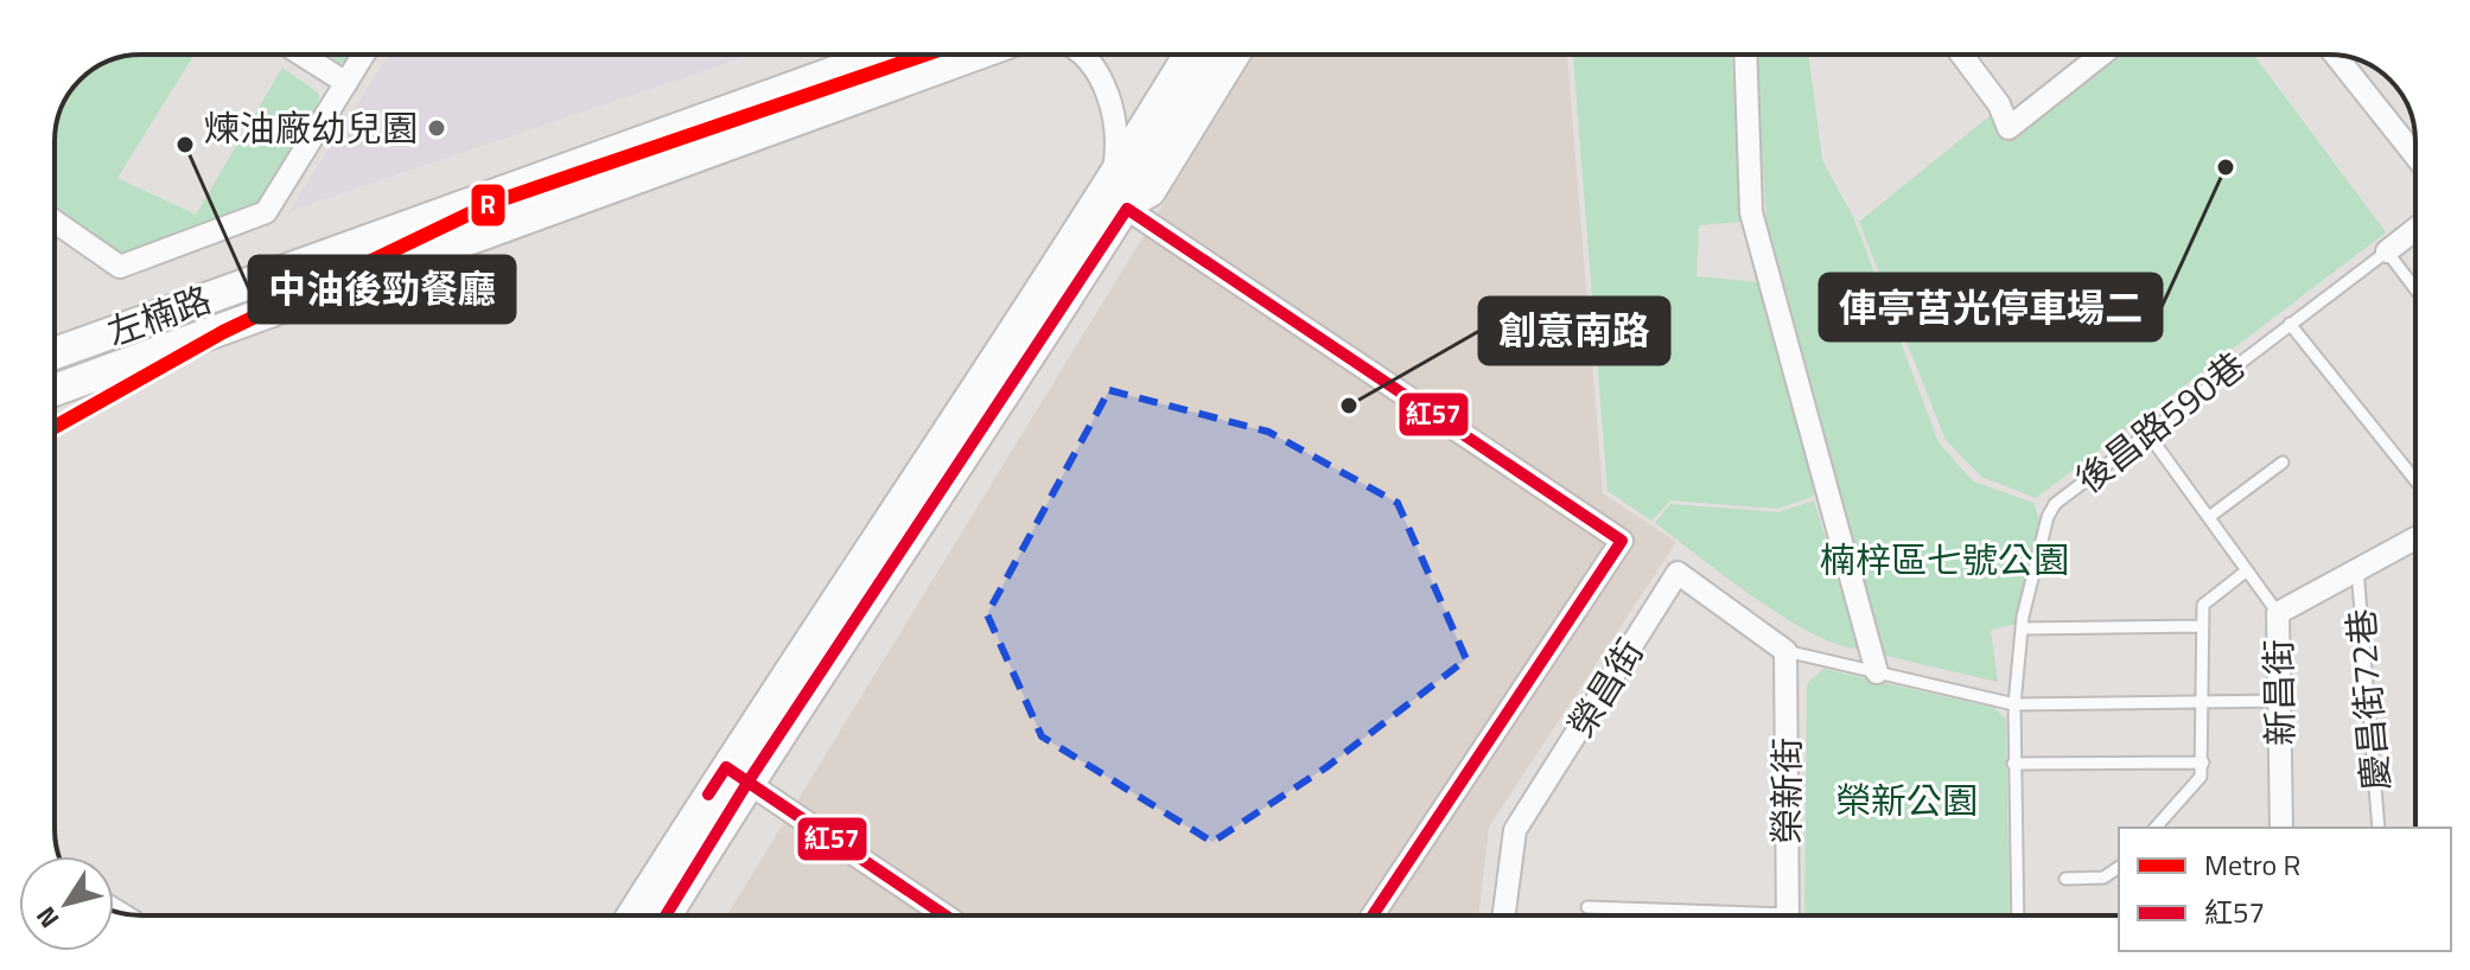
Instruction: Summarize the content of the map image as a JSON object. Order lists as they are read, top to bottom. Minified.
{"streets":{"street":["左楠路","後昌路590巷","榮昌街","新昌街","榮新街"],"lane":["慶昌街72巷"]},"crossings":[["榮昌街","榮新街"],["新昌街","慶昌街72巷"]],"parks":["楠梓區七號公園","榮新公園"],"places":["煉油廠幼兒園","中油後勁餐廳","俥亭莒光停車場二","創意南路"],"lines":["metro line R","transit line 紅57"],"legend":["Metro R","紅57"],"north":"bottom left"}
